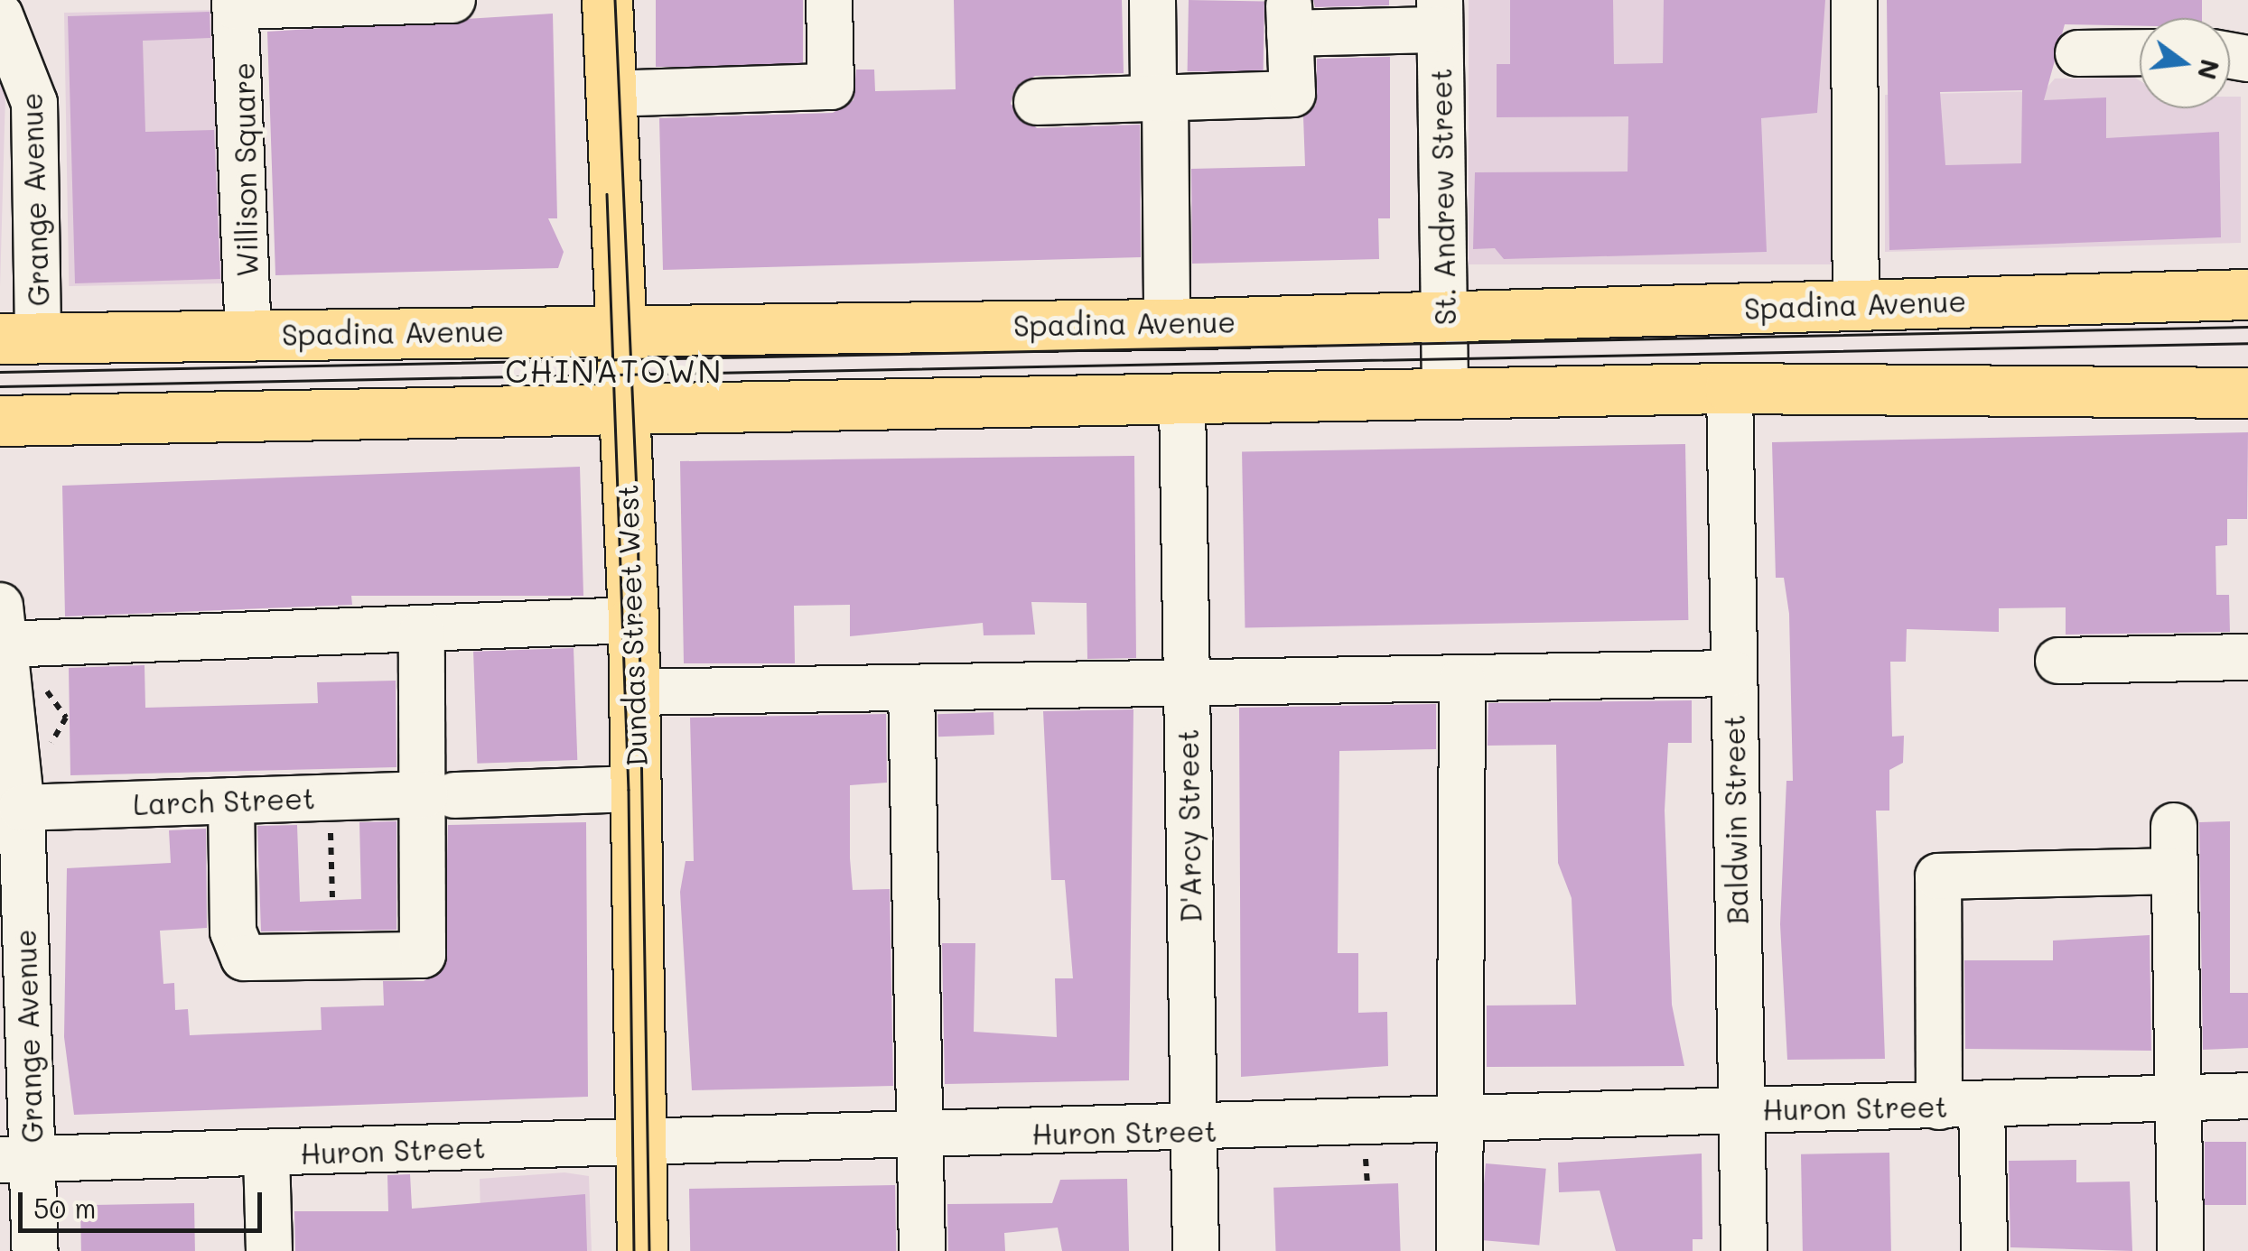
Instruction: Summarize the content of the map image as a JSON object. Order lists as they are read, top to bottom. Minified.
{"streets":{"main road":["Spadina Avenue","Dundas Street West"],"street":["Willison Square","St. Andrew Street","Grange Avenue","Larch Street","Baldwin Street","D'Arcy Street","Huron Street"]},"crossings":[["Willison Square","Spadina Avenue"],["St. Andrew Street","Spadina Avenue"],["Grange Avenue","Spadina Avenue"],["Grange Avenue","Larch Street"],["Grange Avenue","Huron Street"],["Spadina Avenue","Dundas Street West"],["Dundas Street West","Larch Street"],["Dundas Street West","Huron Street"],["Baldwin Street","Huron Street"],["D'Arcy Street","Huron Street"]],"districts":["CHINATOWN"],"scale_bar":"50 m","north":"right"}
